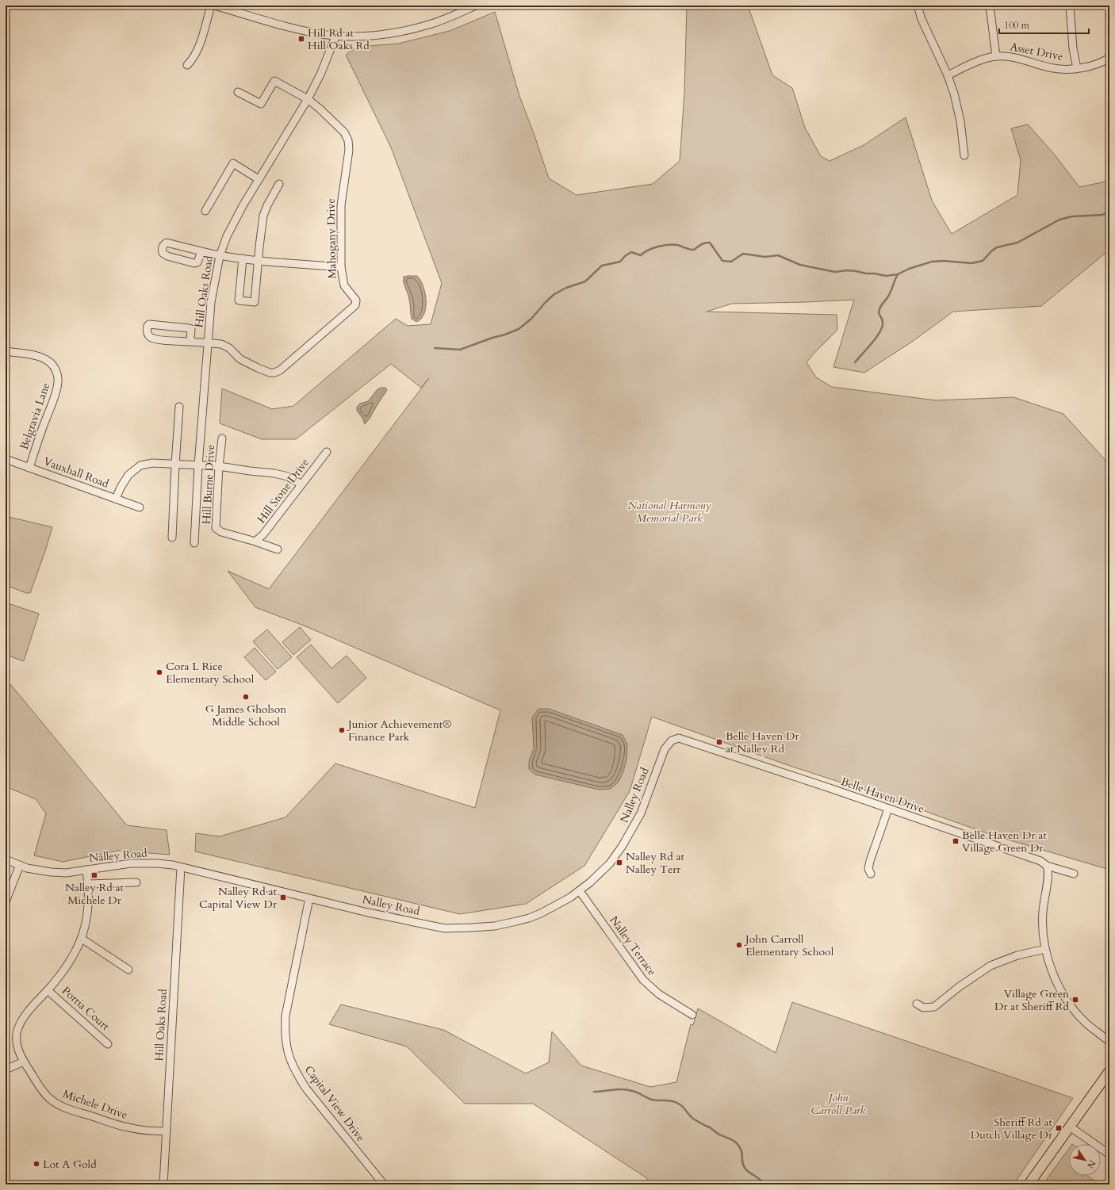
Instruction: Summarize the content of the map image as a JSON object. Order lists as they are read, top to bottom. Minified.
{"streets":{"street":["Asset Drive","Mahogany Drive","Hill Oaks Road","Belgravia Lane","Vauxhall Road","Hill Burne Drive","Hill Stone Drive","Nalley Road","Belle Haven Drive","Nalley Terrace","Portia Court","Capital View Drive","Michele Drive"]},"crossings":[["Mahogany Drive","Hill Oaks Road"],["Hill Oaks Road","Nalley Road"],["Hill Oaks Road","Michele Drive"],["Belgravia Lane","Vauxhall Road"],["Hill Burne Drive","Hill Stone Drive"],["Nalley Road","Belle Haven Drive"],["Nalley Road","Nalley Terrace"],["Nalley Road","Capital View Drive"],["Nalley Road","Michele Drive"],["Portia Court","Michele Drive"]],"parks":["National Harmony Memorial Park","John Carroll Park"],"places":{"transit":["Hill Rd at Hill Oaks Rd","Belle Haven Dr at Nalley Rd","Belle Haven Dr at Village Green Dr","Nalley Rd at Nalley Terr","Nalley Rd at Michele Dr","Nalley Rd at Capital View Dr","Village Green Dr at Sheriff Rd","Sheriff Rd at Dutch Village Dr"],"other":["Cora L Rice Elementary School","G James Gholson Middle School","Junior Achievement® Finance Park","John Carroll Elementary School","Lot A Gold"]},"scale_bar":"100 m","north":"bottom right"}
